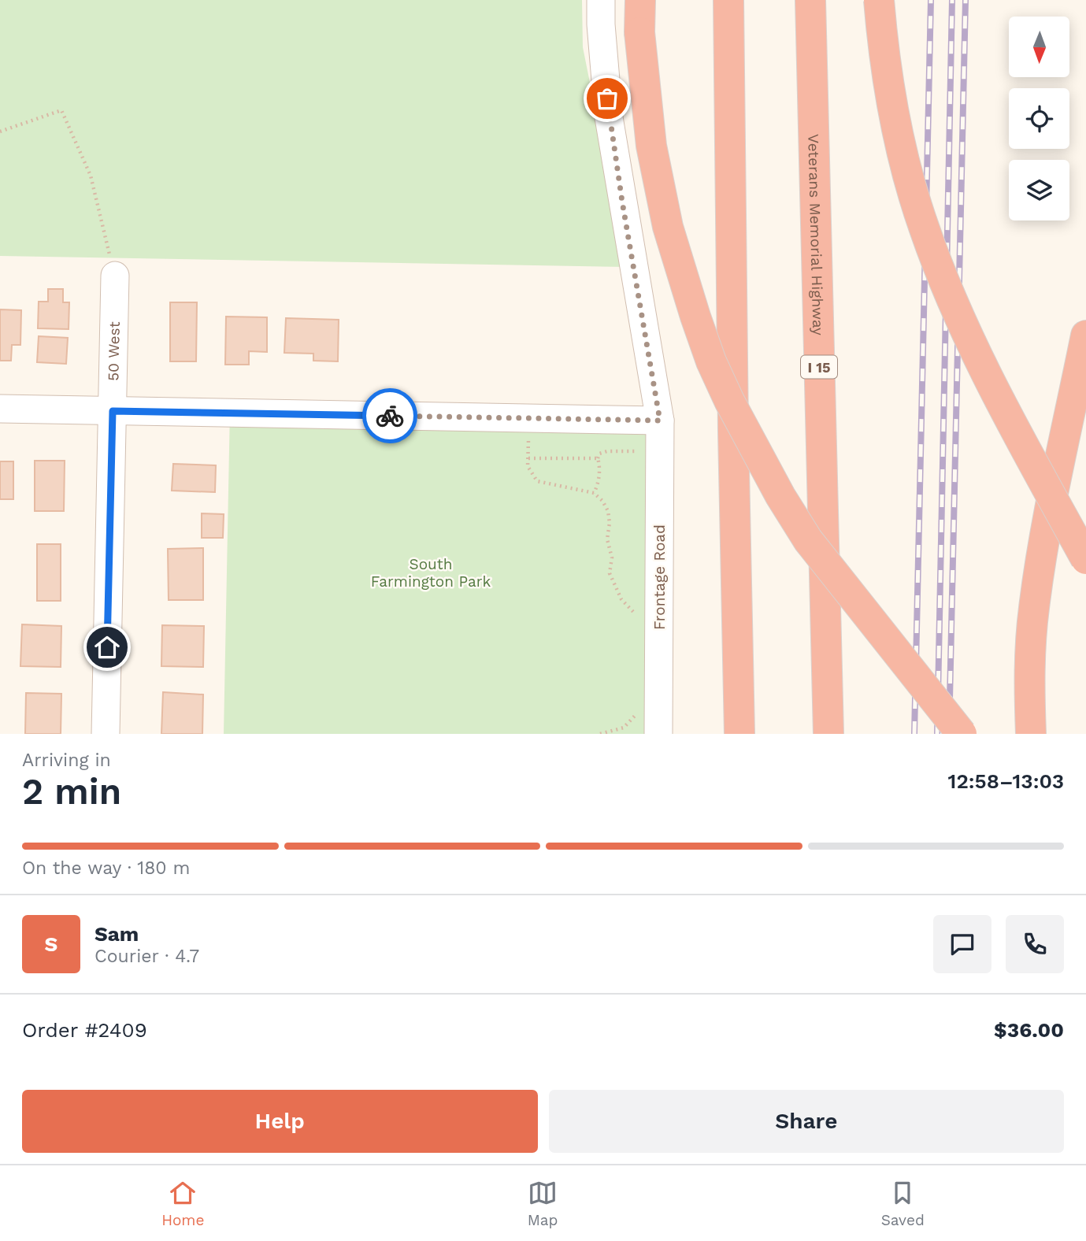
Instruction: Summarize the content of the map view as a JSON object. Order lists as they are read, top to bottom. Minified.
{"streets":{"highway":["Veterans Memorial Highway","I 15"],"street":["50 West","Frontage Road"]},"parks":["South Farmington Park"],"north":"bottom","page":{"heading":["2 min","Arriving in","12:58–13:03"],"panel":["Sam","Courier · 4.7","Order #2409","$36.00"],"bar":"On the way · 180 m","round":"S","buttons":["Help","Share"],"tabs":["Home","Map","Saved"]}}
